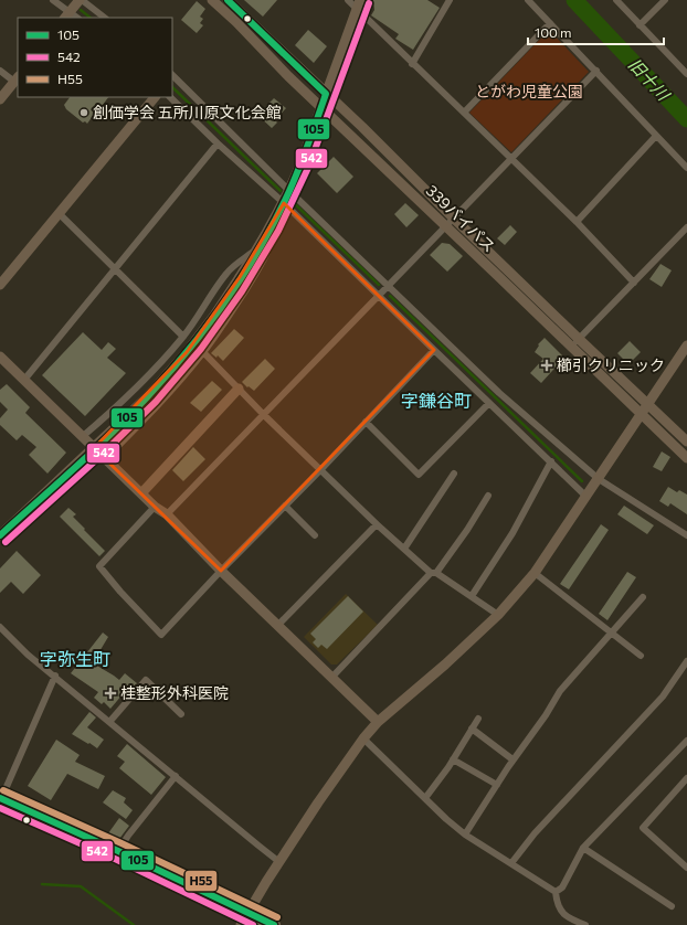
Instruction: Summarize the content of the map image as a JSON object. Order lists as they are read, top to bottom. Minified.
{"streets":{"street":["339バイパス"]},"districts":["字鎌谷町","字弥生町"],"water":["旧十川"],"parks":["とがわ児童公園"],"places":{"other":["創価学会 五所川原文化会館"],"health":["櫛引クリニック","桂整形外科医院"]},"lines":["transit line 105","transit line 542","transit line H55"],"legend":["105","542","H55"],"scale_bar":"100 m"}
